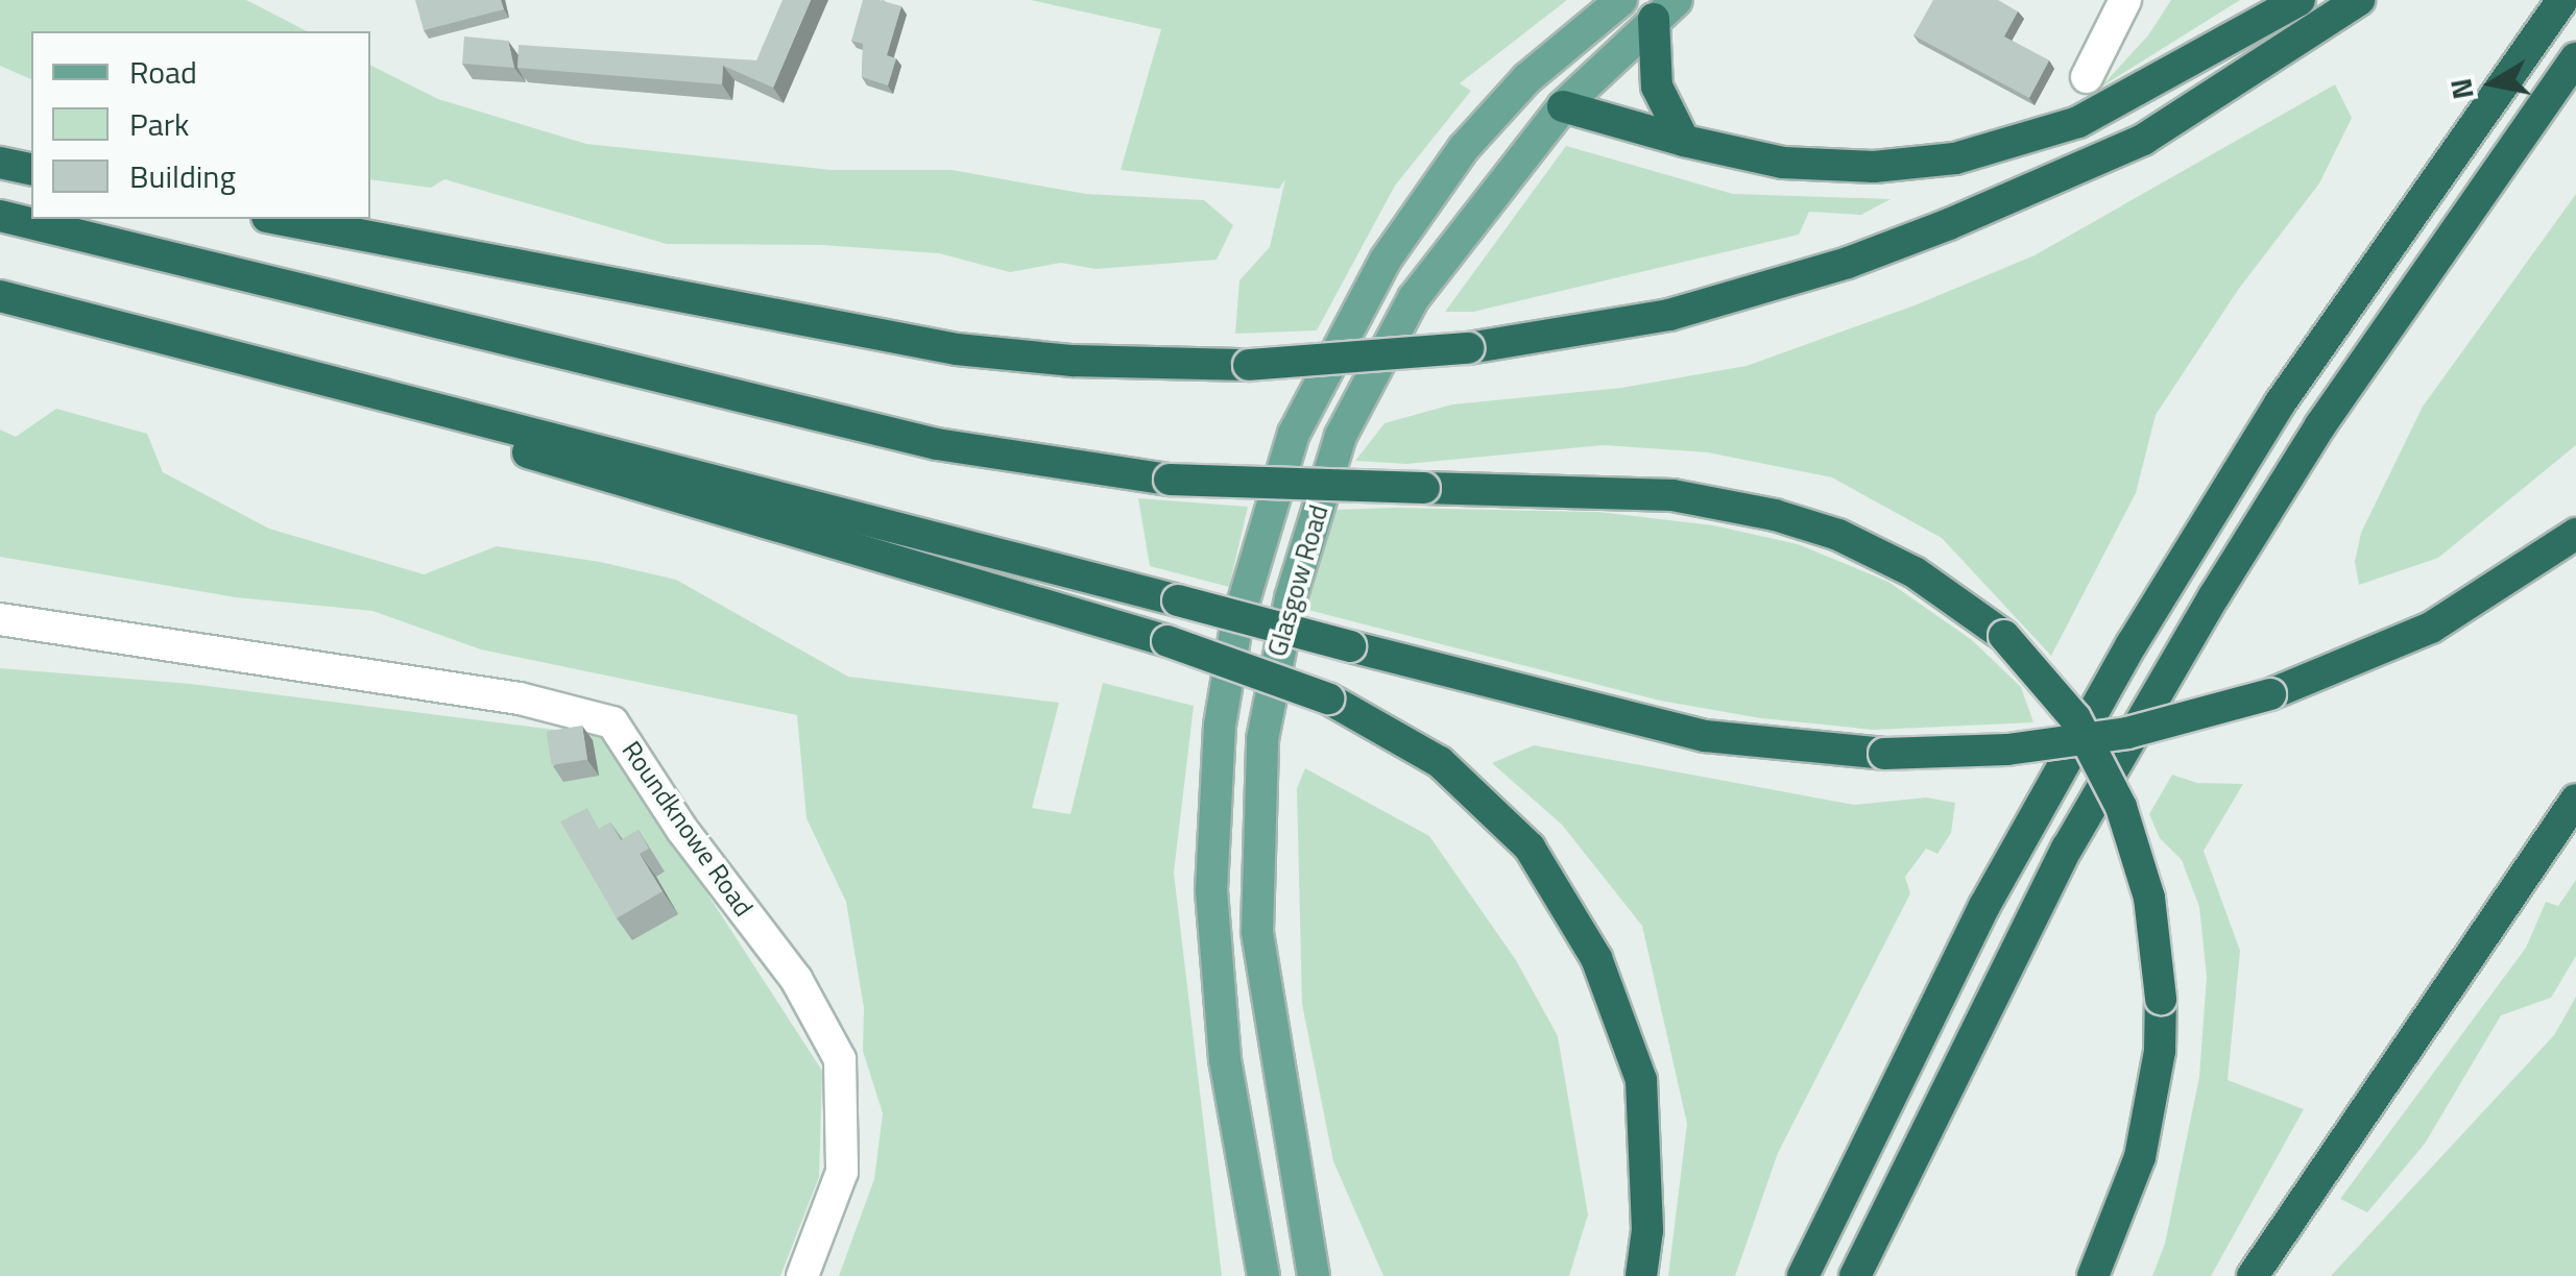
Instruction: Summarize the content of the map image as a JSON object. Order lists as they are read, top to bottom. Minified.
{"streets":{"main road":["Glasgow Road"],"street":["Roundknowe Road"]},"legend":["Road","Park","Building"],"north":"left"}
